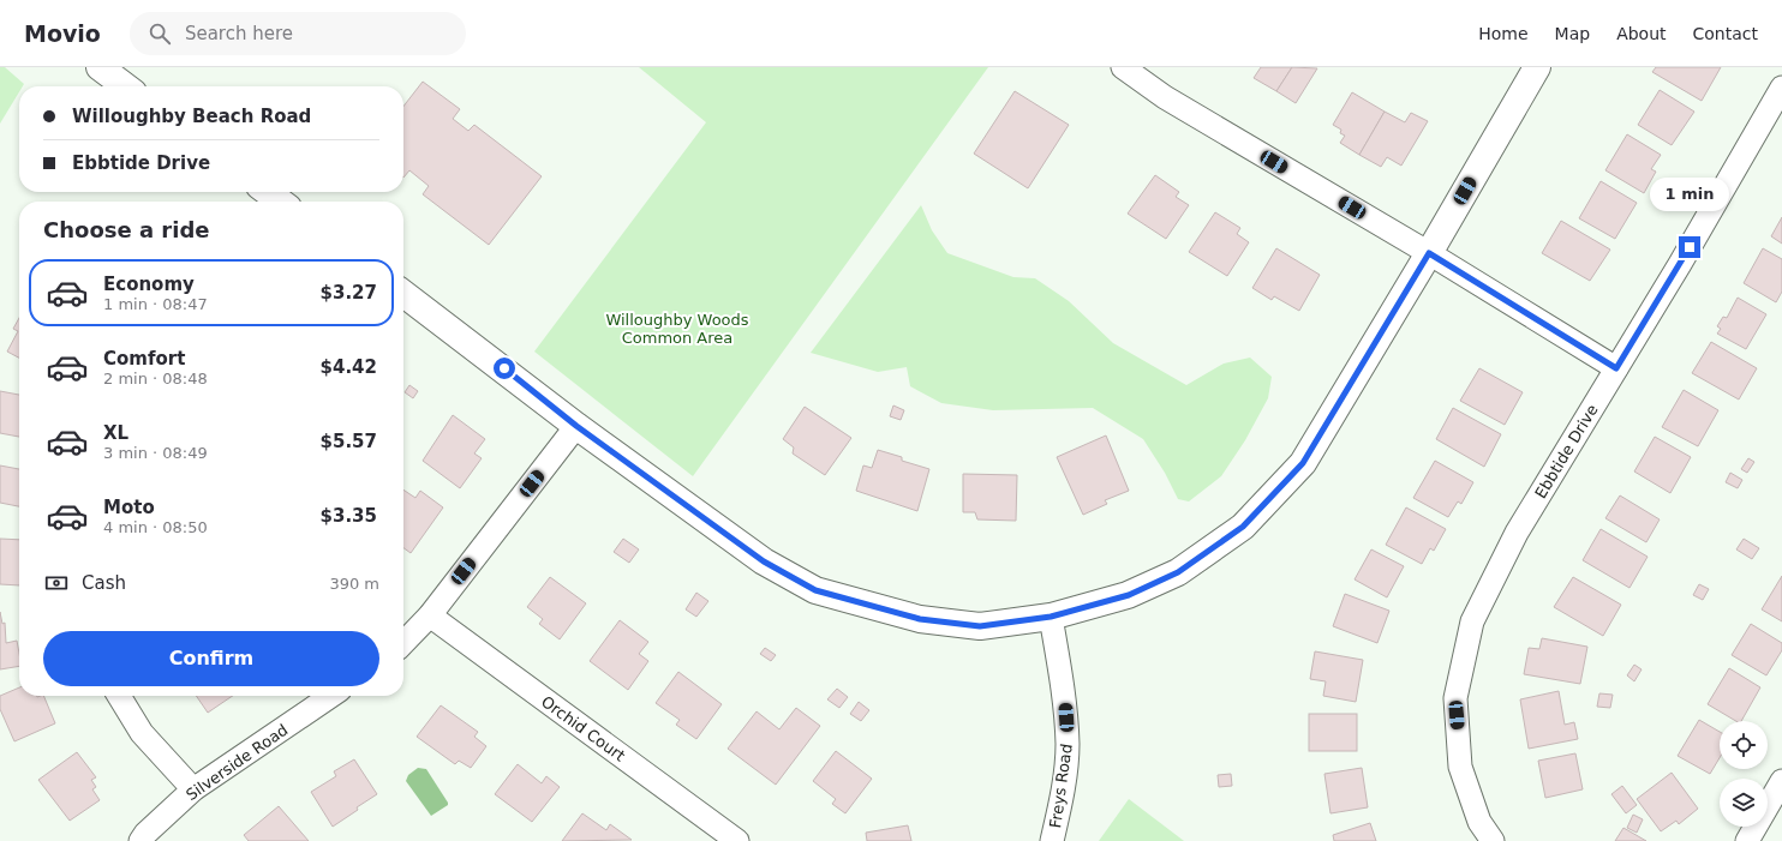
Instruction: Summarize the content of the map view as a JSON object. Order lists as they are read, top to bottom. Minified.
{"streets":{"street":["Ebbtide Drive","Orchid Court","Silverside Road","Freys Road"]},"parks":["Willoughby Woods Common Area"],"page":{"header":"Movio","search":"Search here","nav":["Home","Map","About","Contact"],"banner":["Willoughby Beach Road","Ebbtide Drive"],"bubble":"1 min","heading":"Choose a ride","list":[{"name":"Economy","note":"1 min · 08:47","value":"$3.27"},{"name":"Comfort","note":"2 min · 08:48","value":"$4.42"},{"name":"XL","note":"3 min · 08:49","value":"$5.57"},{"name":"Moto","note":"4 min · 08:50","value":"$3.35"}],"pay":["Cash","390 m"],"buttons":"Confirm"}}
